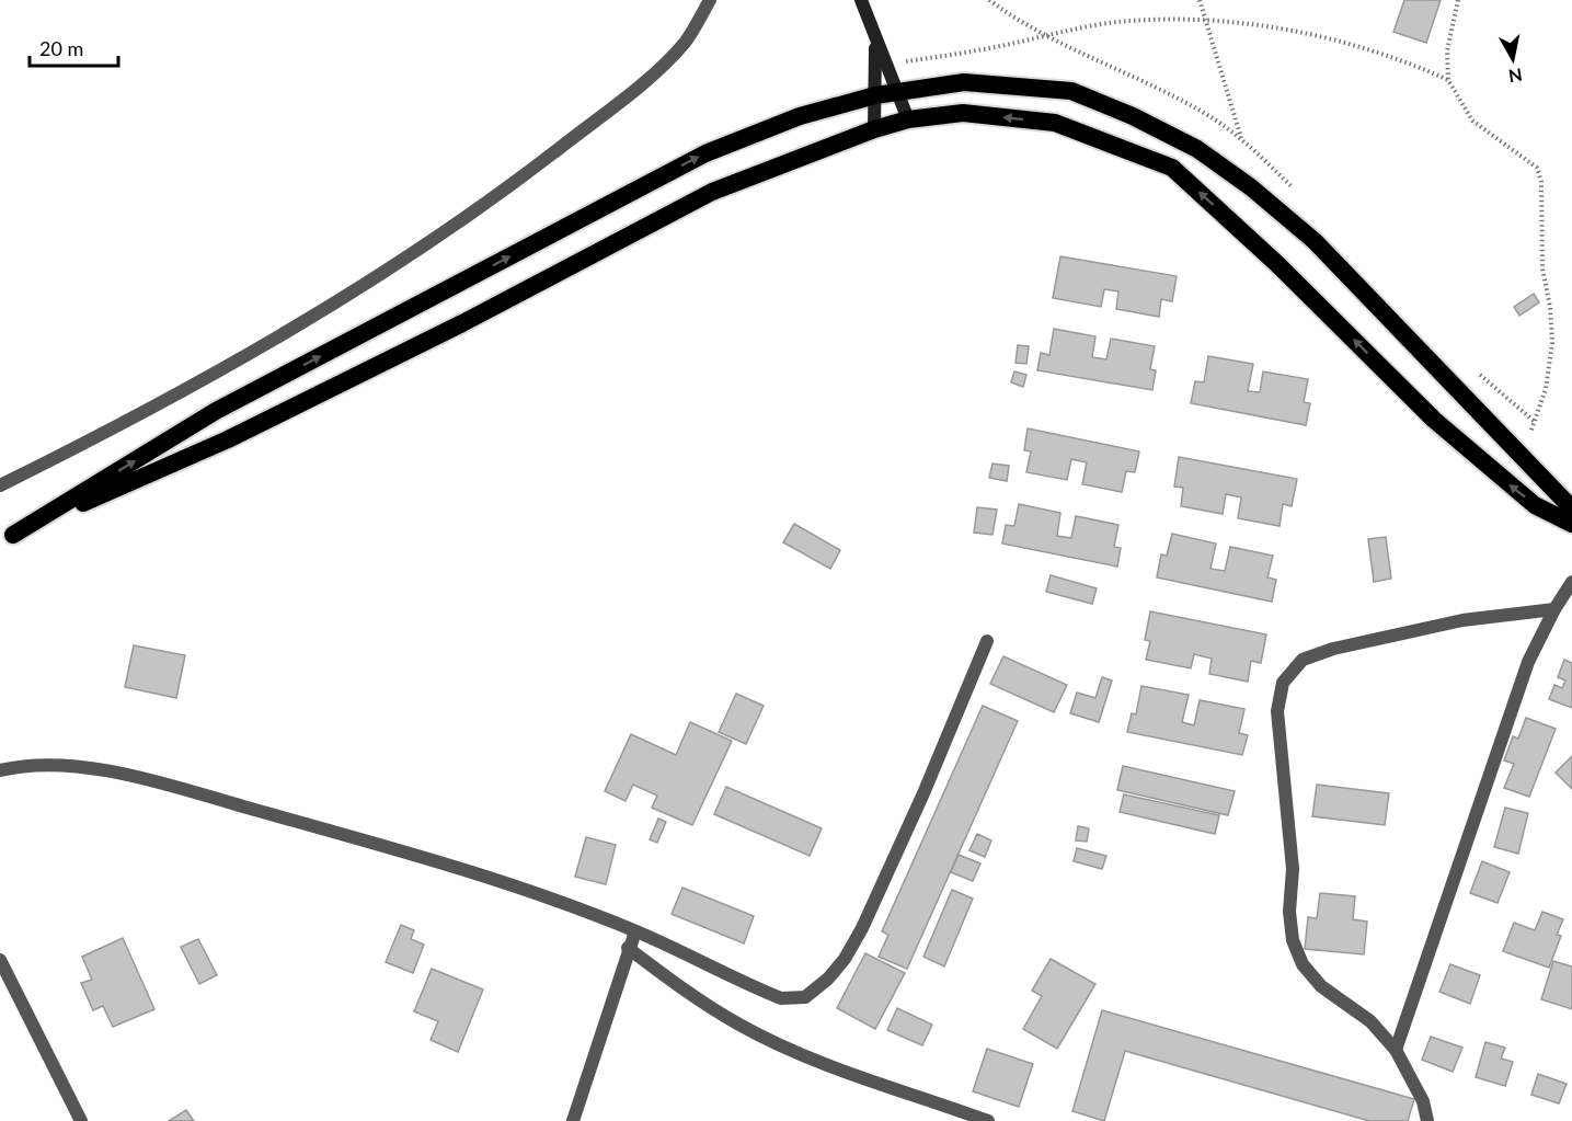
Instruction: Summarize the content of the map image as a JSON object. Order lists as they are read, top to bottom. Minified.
{"scale_bar":"20 m","north":"bottom"}
